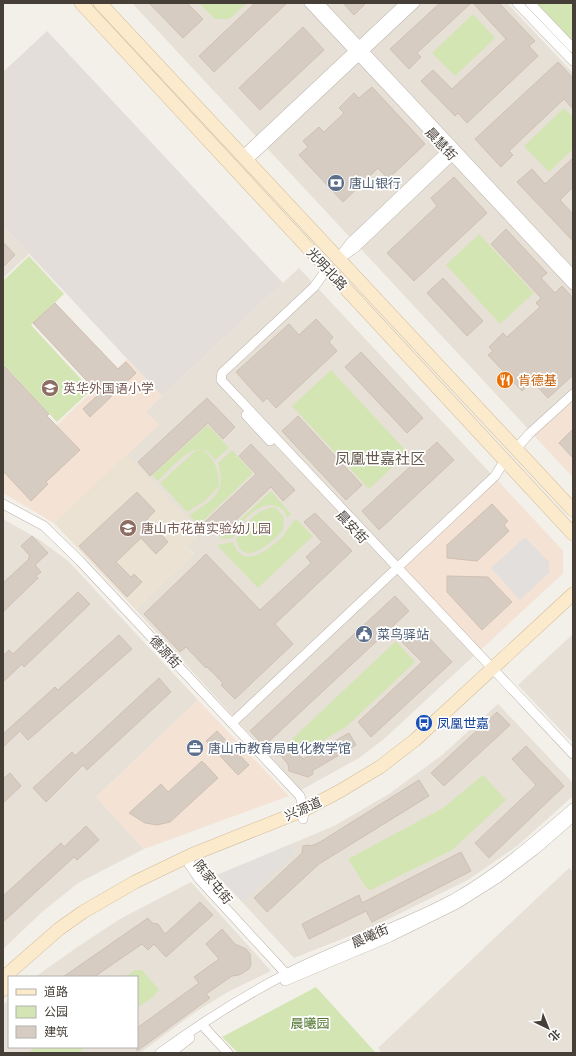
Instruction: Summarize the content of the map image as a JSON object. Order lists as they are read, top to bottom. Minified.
{"streets":{"main road":["光明北路","兴源道"],"street":["晨慧街","晨安街","德源街","陈家屯街","晨曦街"]},"crossings":[["光明北路","晨安街"],["晨安街","兴源道"],["德源街","兴源道"],["兴源道","陈家屯街"],["陈家屯街","晨曦街"]],"districts":["凤凰世嘉社区"],"parks":["晨曦园"],"places":{"bank":["唐山银行"],"restaurant":["肯德基"],"school or university":["英华外国语小学","唐山市花苗实验幼儿园"],"public building":["菜鸟驿站"],"bus stop":["凤凰世嘉"],"office":["唐山市教育局电化教学馆"]},"legend":["道路","公园","建筑"],"north":"bottom right"}
